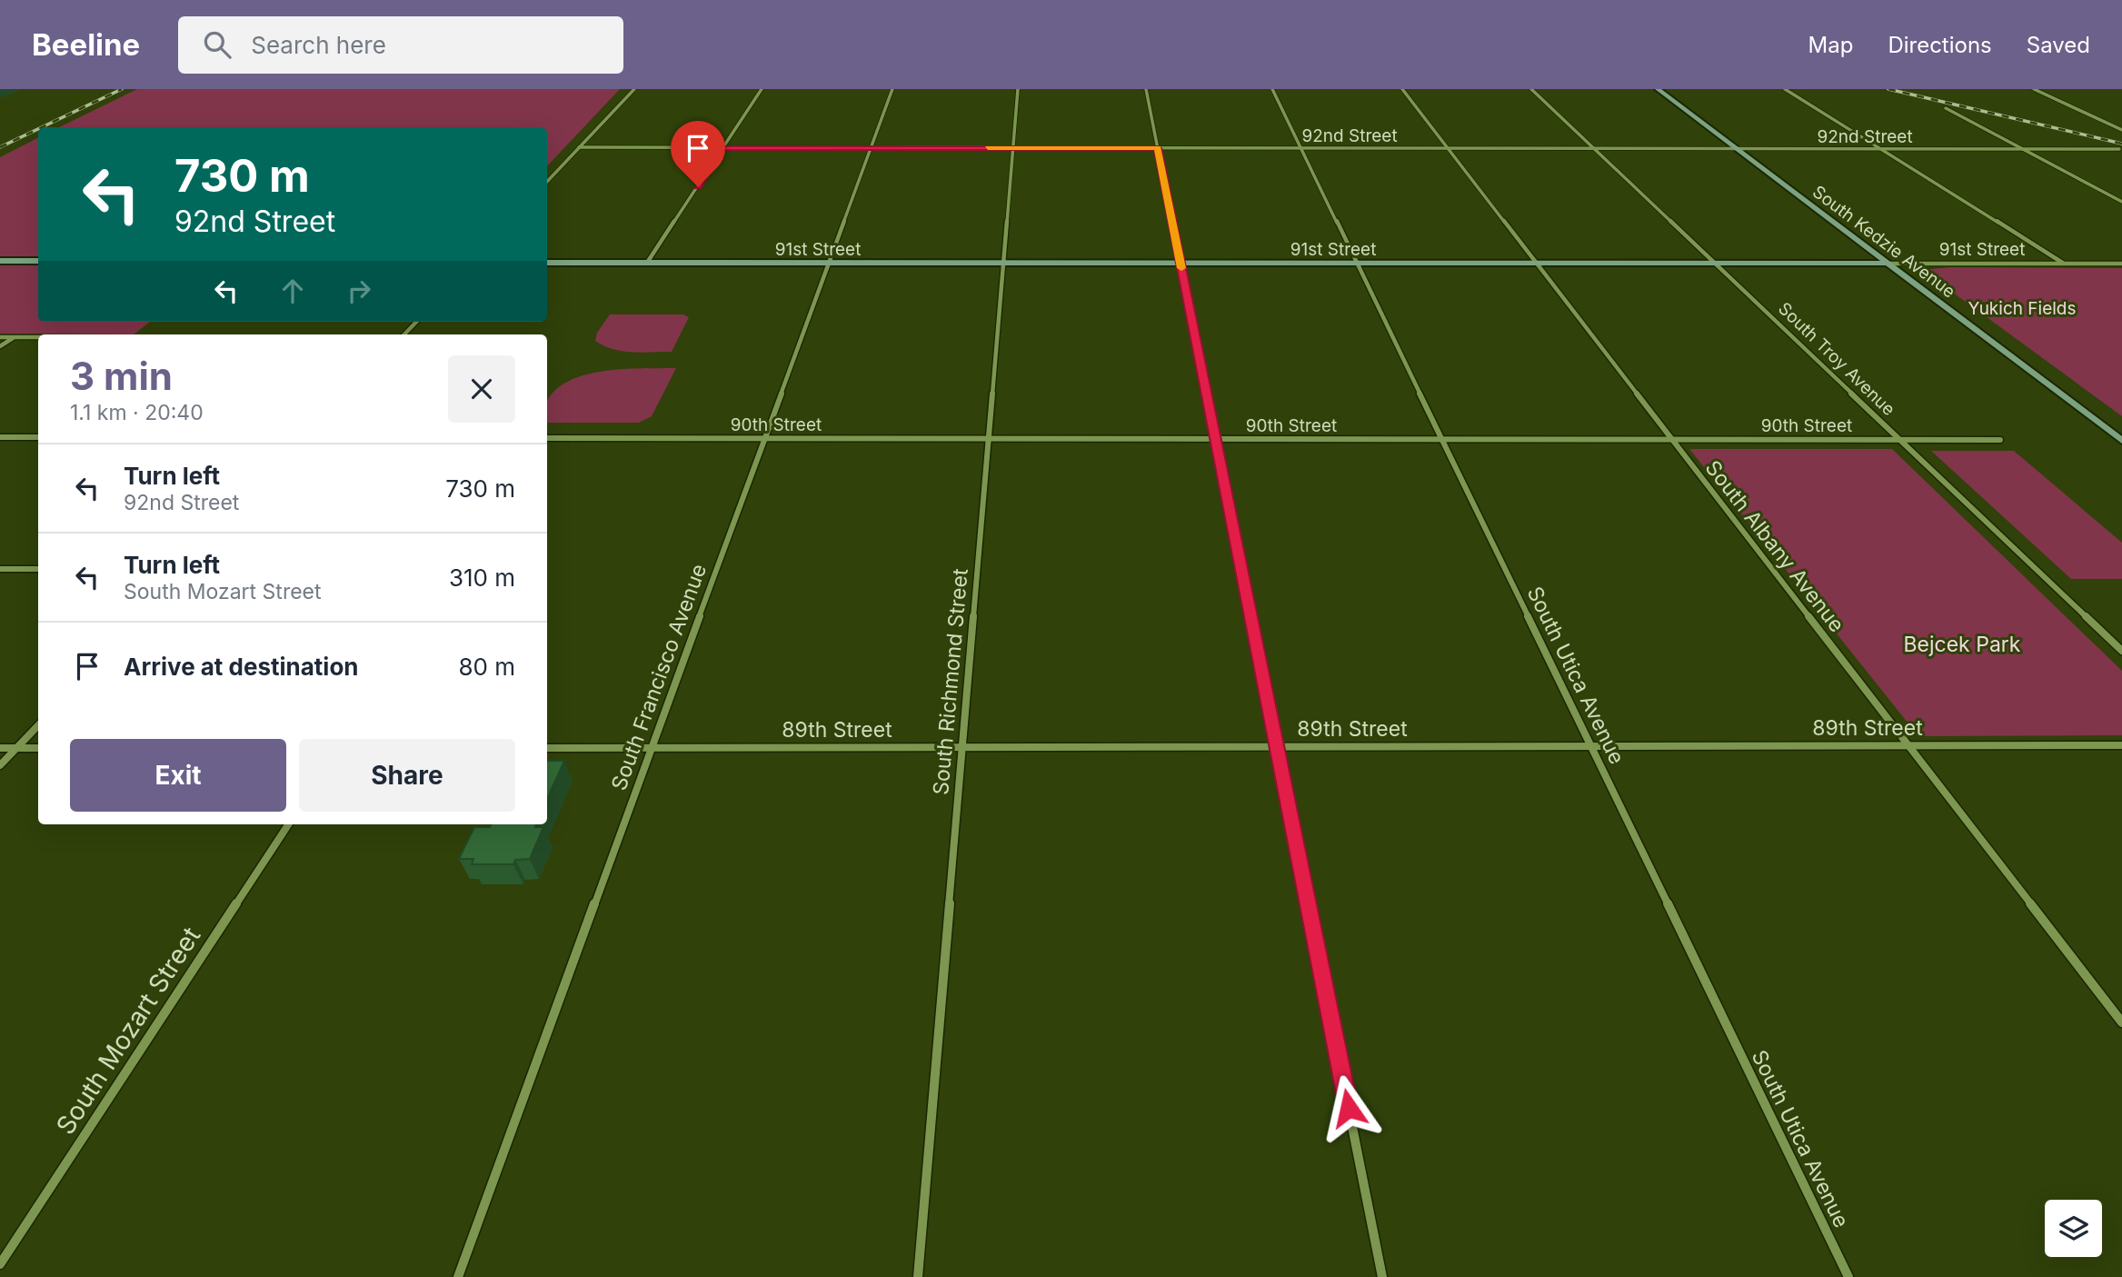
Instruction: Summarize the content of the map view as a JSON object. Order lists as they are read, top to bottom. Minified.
{"streets":{"street":["92nd Street","South Kedzie Avenue","91st Street","South Troy Avenue","90th Street","South Albany Avenue","South Utica Avenue","South Francisco Avenue","South Richmond Street","89th Street","South Mozart Street"]},"crossings":[["92nd Street","South Kedzie Avenue"],["92nd Street","South Troy Avenue"],["92nd Street","South Albany Avenue"],["92nd Street","South Utica Avenue"],["92nd Street","South Francisco Avenue"],["92nd Street","South Richmond Street"],["South Kedzie Avenue","91st Street"],["91st Street","South Troy Avenue"],["91st Street","South Albany Avenue"],["91st Street","South Utica Avenue"],["91st Street","South Francisco Avenue"],["91st Street","South Richmond Street"],["South Troy Avenue","90th Street"],["90th Street","South Albany Avenue"],["90th Street","South Utica Avenue"],["90th Street","South Francisco Avenue"],["90th Street","South Richmond Street"],["South Albany Avenue","89th Street"],["South Utica Avenue","89th Street"],["South Francisco Avenue","89th Street"],["South Richmond Street","89th Street"]],"parks":["Yukich Fields","Bejcek Park"],"page":{"header":"Beeline","search":"Search here","nav":["Map","Directions","Saved"],"turn":["730 m","92nd Street"],"heading":["3 min","1.1 km · 20:40"],"list":[{"name":"Turn left","note":"92nd Street","value":"730 m"},{"name":"Turn left","note":"South Mozart Street","value":"310 m"},{"name":"Arrive at destination","value":"80 m"}],"buttons":["Exit","Share"]}}
